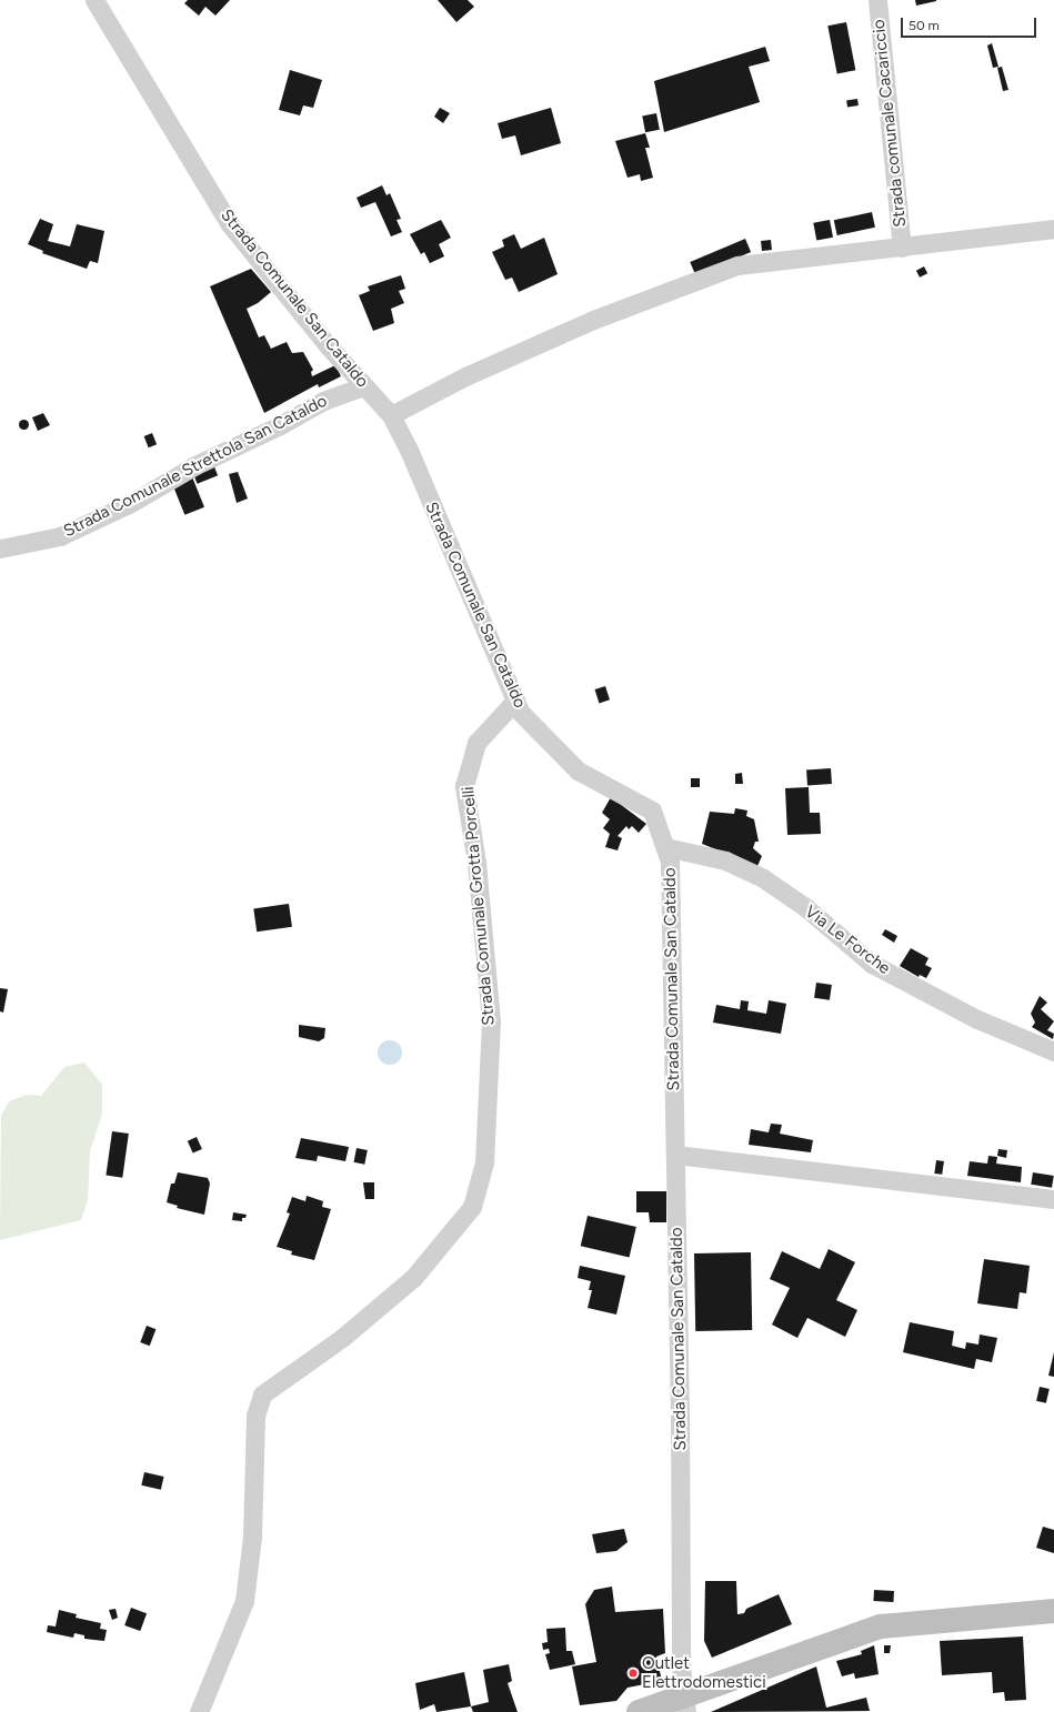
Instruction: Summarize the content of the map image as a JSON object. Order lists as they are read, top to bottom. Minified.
{"streets":{"street":["Strada comunale Cacariccio","Strada Comunale San Cataldo","Strada Comunale Strettola San Cataldo","Strada Comunale Grotta Porcelli","Via Le Forche"]},"crossings":[["Strada Comunale San Cataldo","Strada Comunale Strettola San Cataldo"],["Strada Comunale San Cataldo","Strada Comunale Grotta Porcelli"],["Strada Comunale San Cataldo","Via Le Forche"]],"places":["Outlet Elettrodomestici"],"scale_bar":"50 m"}
